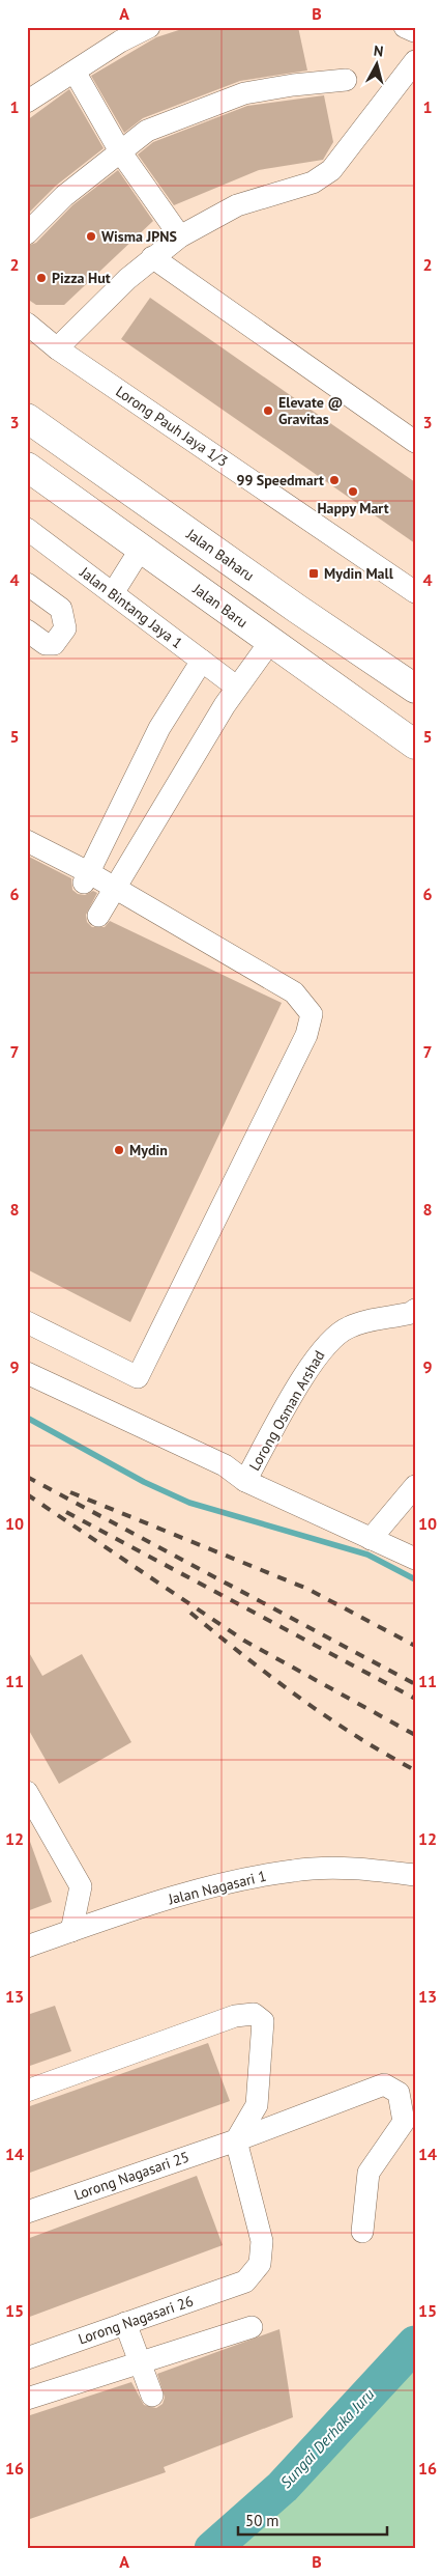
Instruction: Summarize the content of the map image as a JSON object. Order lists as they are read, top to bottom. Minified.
{"streets":{"highway":["Jalan Baharu","Jalan Baru"],"street":["Lorong Pauh Jaya 1/3","Jalan Bintang Jaya 1","Lorong Osman Arshad","Jalan Nagasari 1","Lorong Nagasari 25","Lorong Nagasari 26"]},"crossings":[["Lorong Nagasari 25","Lorong Nagasari 26"]],"water":["Sungai Derhaka Juru"],"places":{"other":["Wisma JPNS","Pizza Hut","Elevate @ Gravitas","99 Speedmart","Happy Mart","Mydin"],"transit":["Mydin Mall"]},"scale_bar":"50 m","north":"top","grid":{"columns":["A","B"],"rows":["1","2","3","4","5","6","7","8","9","10","11","12","13","14","15","16"]}}
